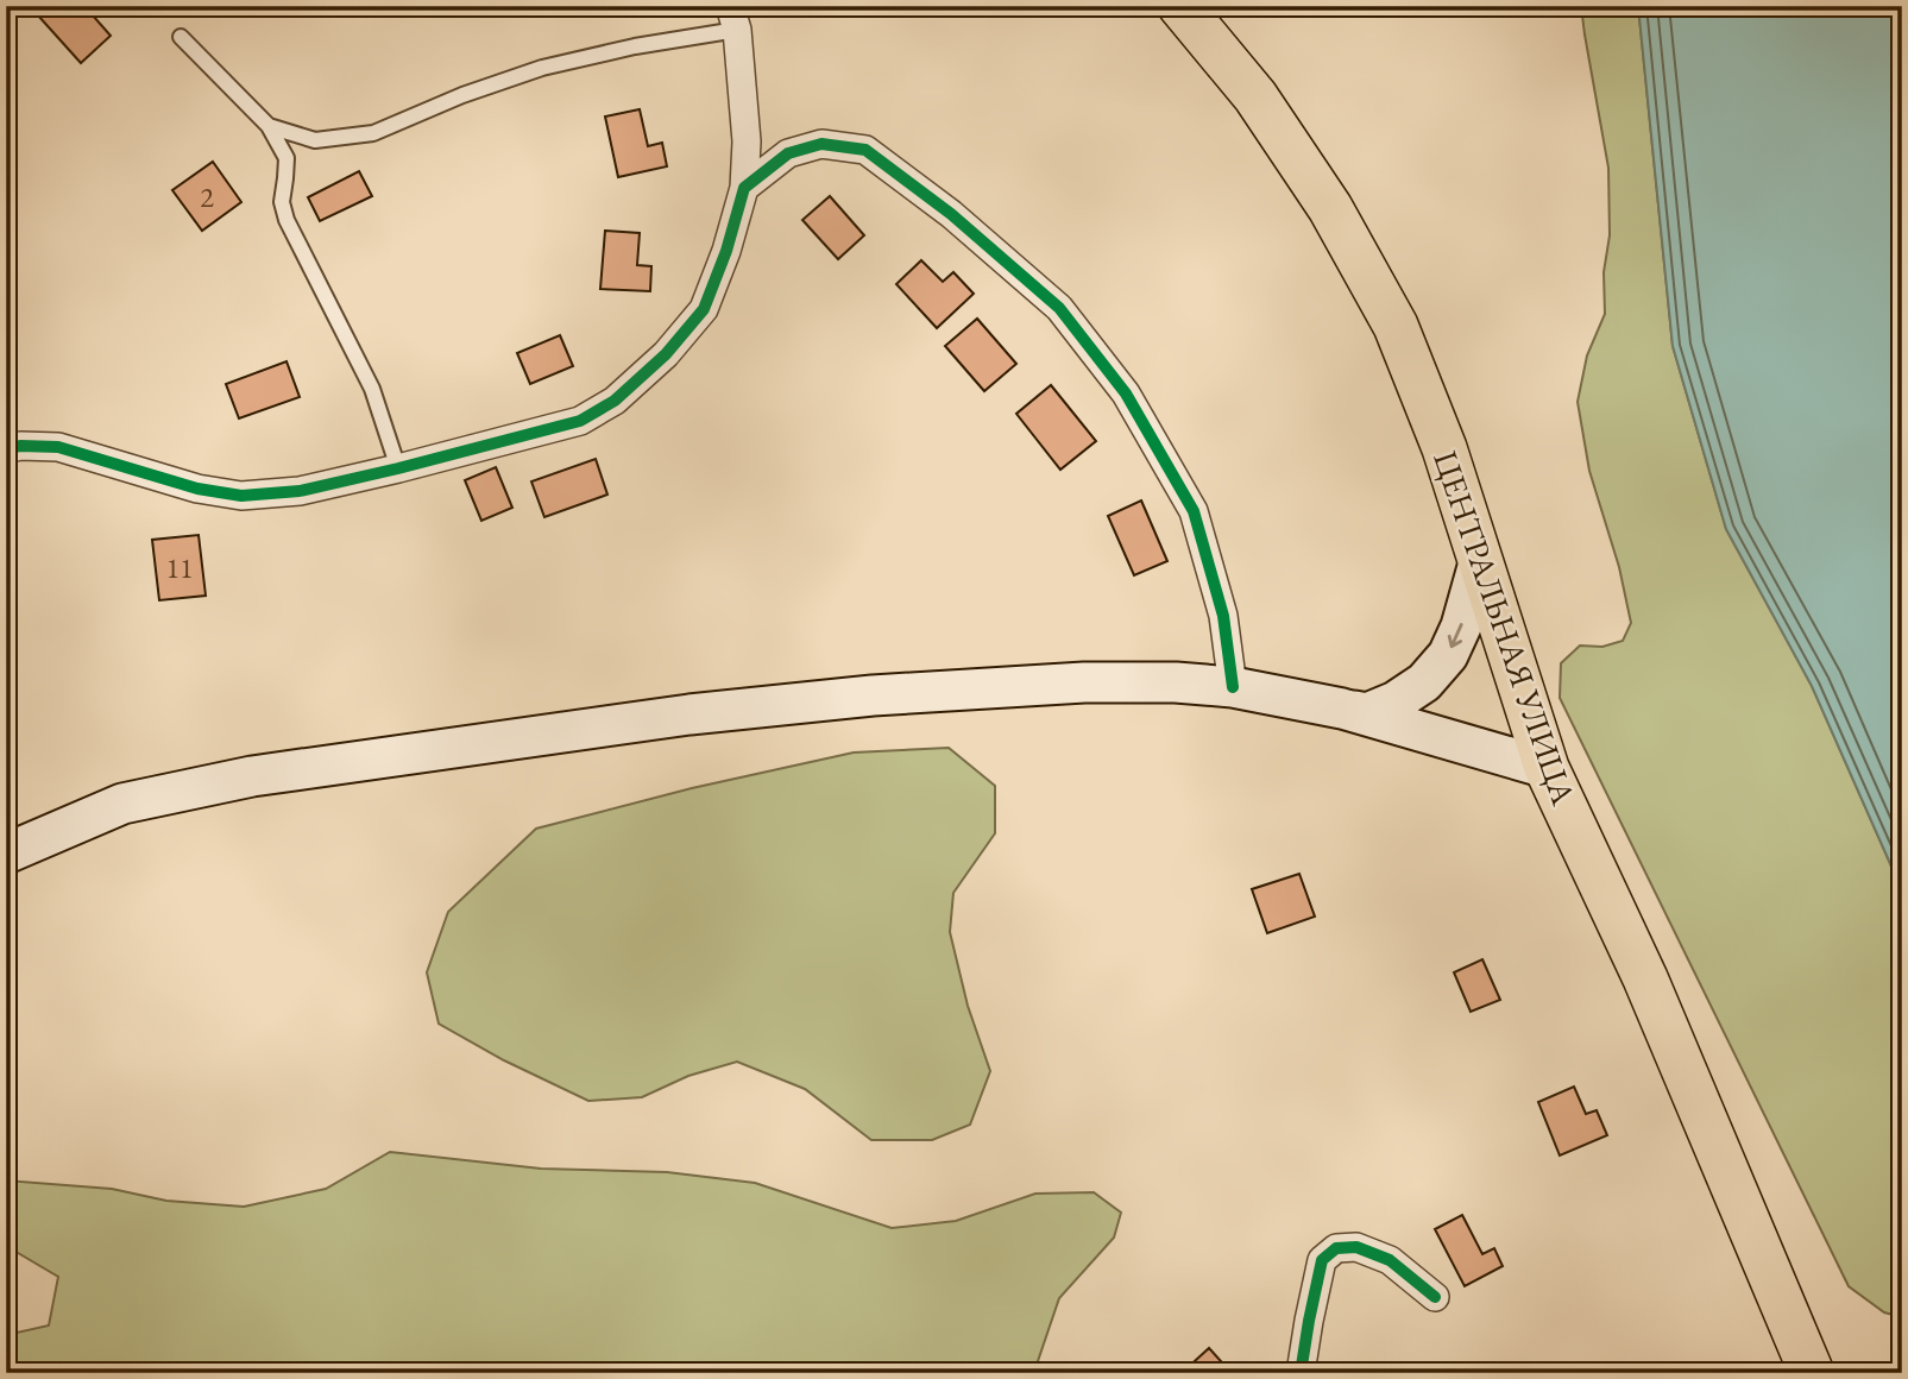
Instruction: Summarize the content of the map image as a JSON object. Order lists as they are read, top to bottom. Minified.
{"streets":{"main road":["ЦЕНТРАЛЬНАЯ УЛИЦА"]},"house_numbers":["2","11"]}
